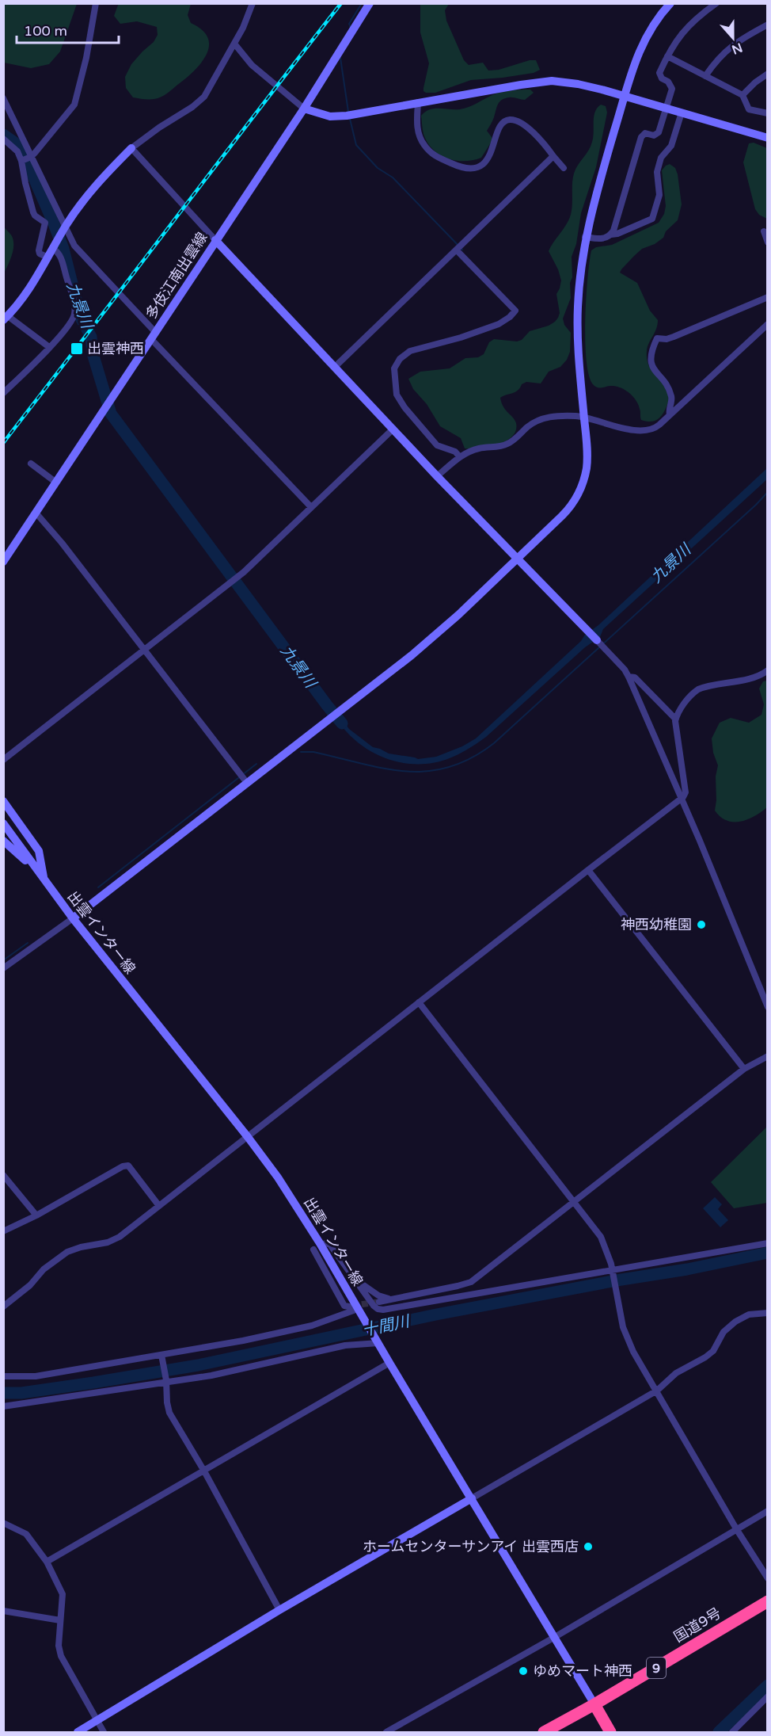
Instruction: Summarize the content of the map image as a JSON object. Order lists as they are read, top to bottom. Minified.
{"streets":{"highway":["国道9号","9"],"street":["多伎江南出雲線","出雲インター線"]},"crossings":[["出雲インター線","国道9号"]],"water":["九景川","十間川"],"places":{"transit":["出雲神西"],"other":["神西幼稚園","ホームセンターサンアイ 出雲西店","ゆめマート神西"]},"scale_bar":"100 m","north":"bottom"}
